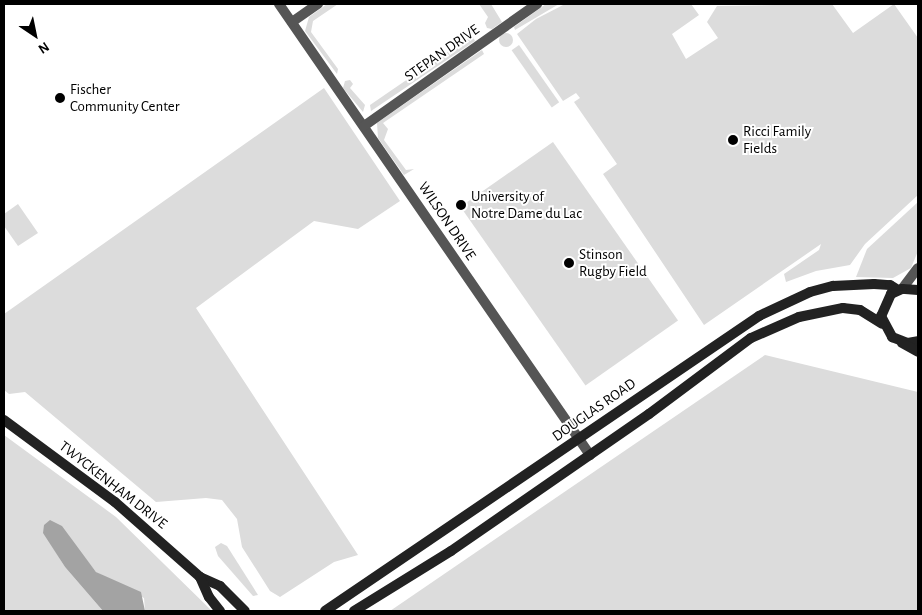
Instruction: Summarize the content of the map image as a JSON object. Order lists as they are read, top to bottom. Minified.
{"streets":{"street":["STEPAN DRIVE","WILSON DRIVE","DOUGLAS ROAD","TWYCKENHAM DRIVE"]},"crossings":[["STEPAN DRIVE","WILSON DRIVE"],["WILSON DRIVE","DOUGLAS ROAD"]],"places":["Fischer Community Center","Ricci Family Fields","University of Notre Dame du Lac","Stinson Rugby Field"],"north":"bottom right"}
